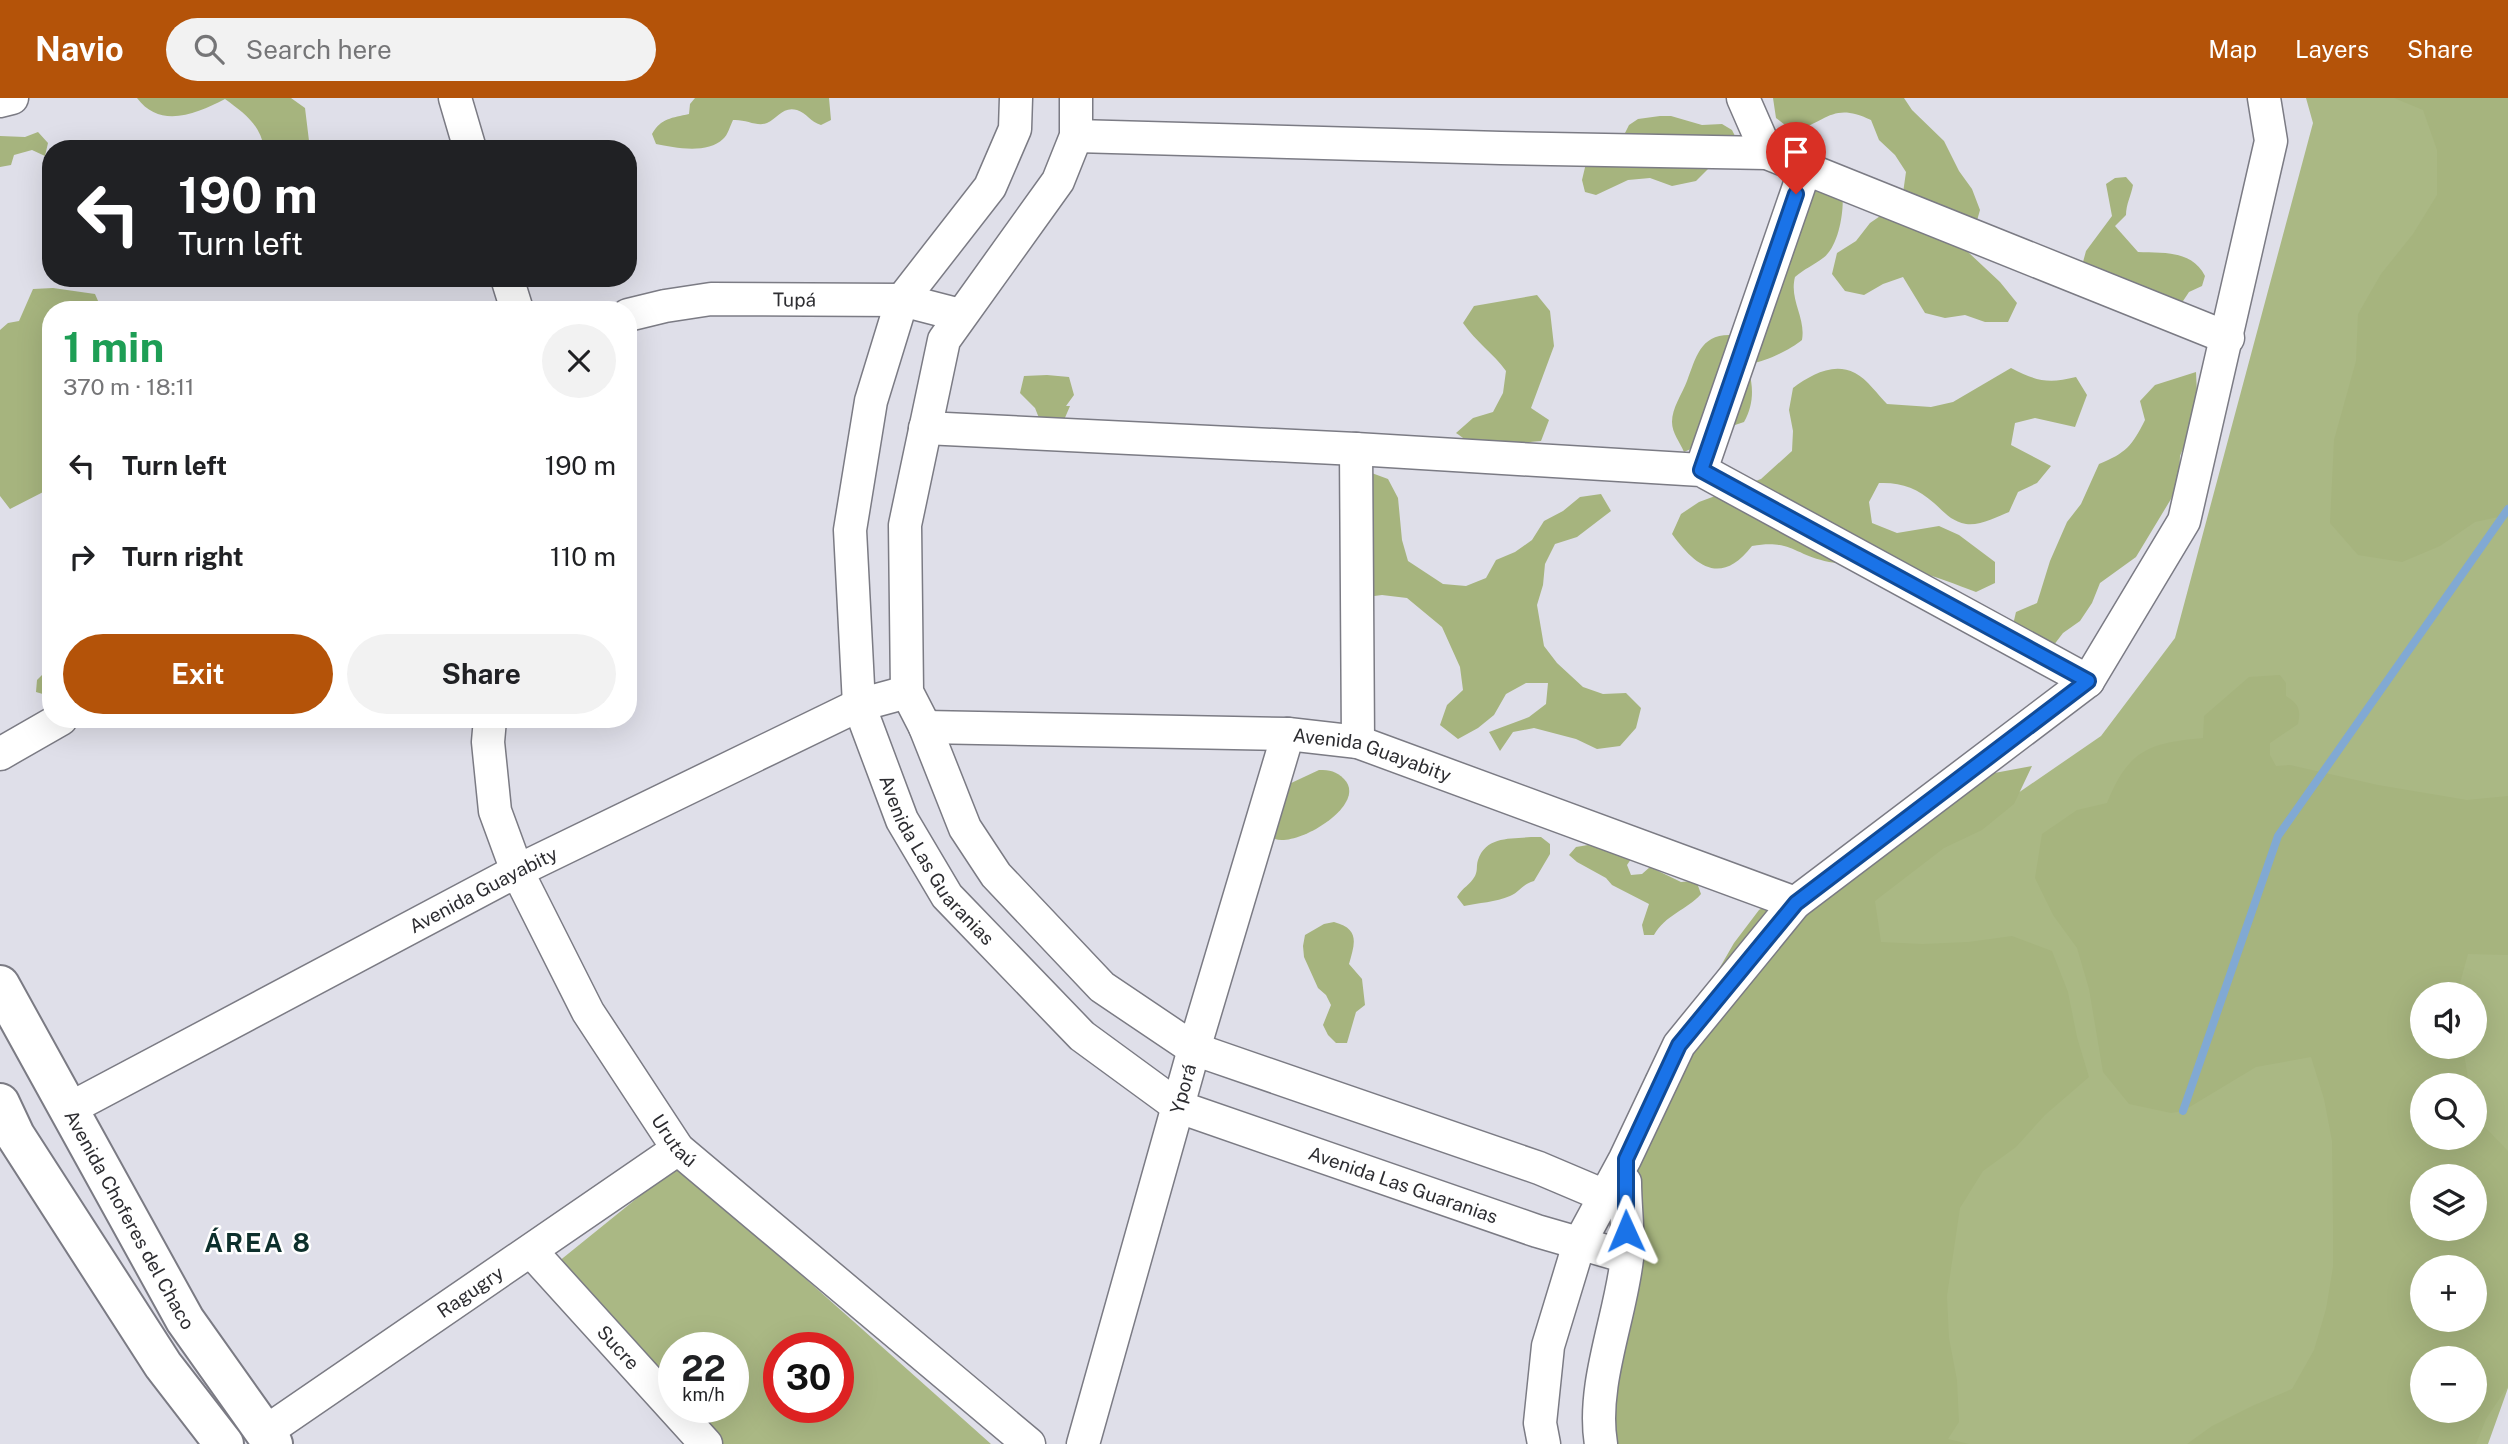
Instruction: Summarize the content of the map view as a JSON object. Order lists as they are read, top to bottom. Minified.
{"streets":{"street":["Tupá","Avenida Guayabity","Avenida Las Guaranias","Yporá","Urutaú","Avenida Choferes del Chaco","Ragugry","Sucre"]},"crossings":[["Tupá","Avenida Las Guaranias"],["Avenida Guayabity","Avenida Las Guaranias"],["Avenida Guayabity","Yporá"],["Avenida Guayabity","Urutaú"],["Avenida Guayabity","Avenida Choferes del Chaco"],["Avenida Las Guaranias","Yporá"],["Urutaú","Ragugry"],["Avenida Choferes del Chaco","Ragugry"],["Ragugry","Sucre"]],"districts":["ÁREA 8"],"page":{"header":"Navio","search":"Search here","nav":["Map","Layers","Share"],"turn":["190 m","Turn left"],"heading":["1 min","370 m · 18:11"],"list":[{"name":"Turn left","value":"190 m"},{"name":"Turn right","value":"110 m"}],"buttons":["Exit","Share"],"map_buttons":["+","−"],"speed":"22 km/h","limit":"30"}}
